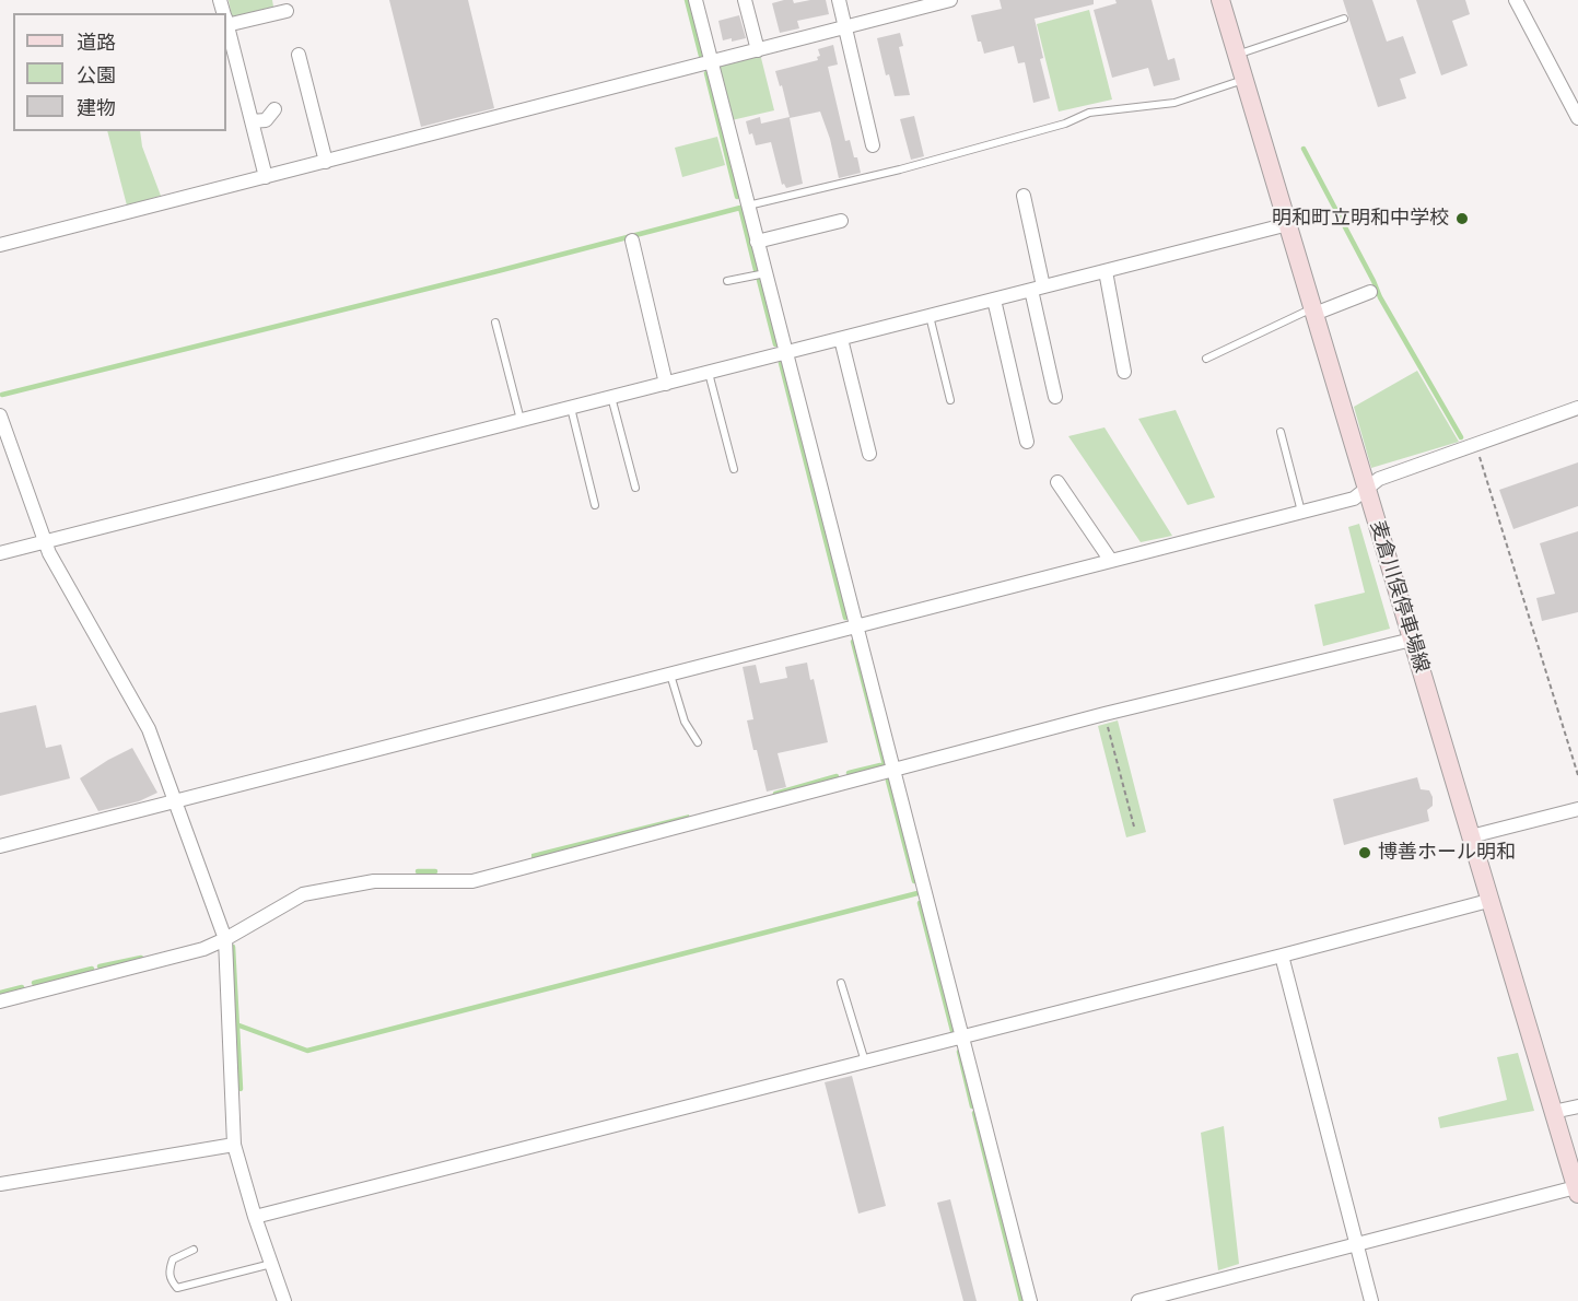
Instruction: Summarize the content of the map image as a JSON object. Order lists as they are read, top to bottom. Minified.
{"streets":{"main road":["麦倉川俣停車場線"]},"places":["明和町立明和中学校","博善ホール明和"],"legend":["道路","公園","建物"]}
